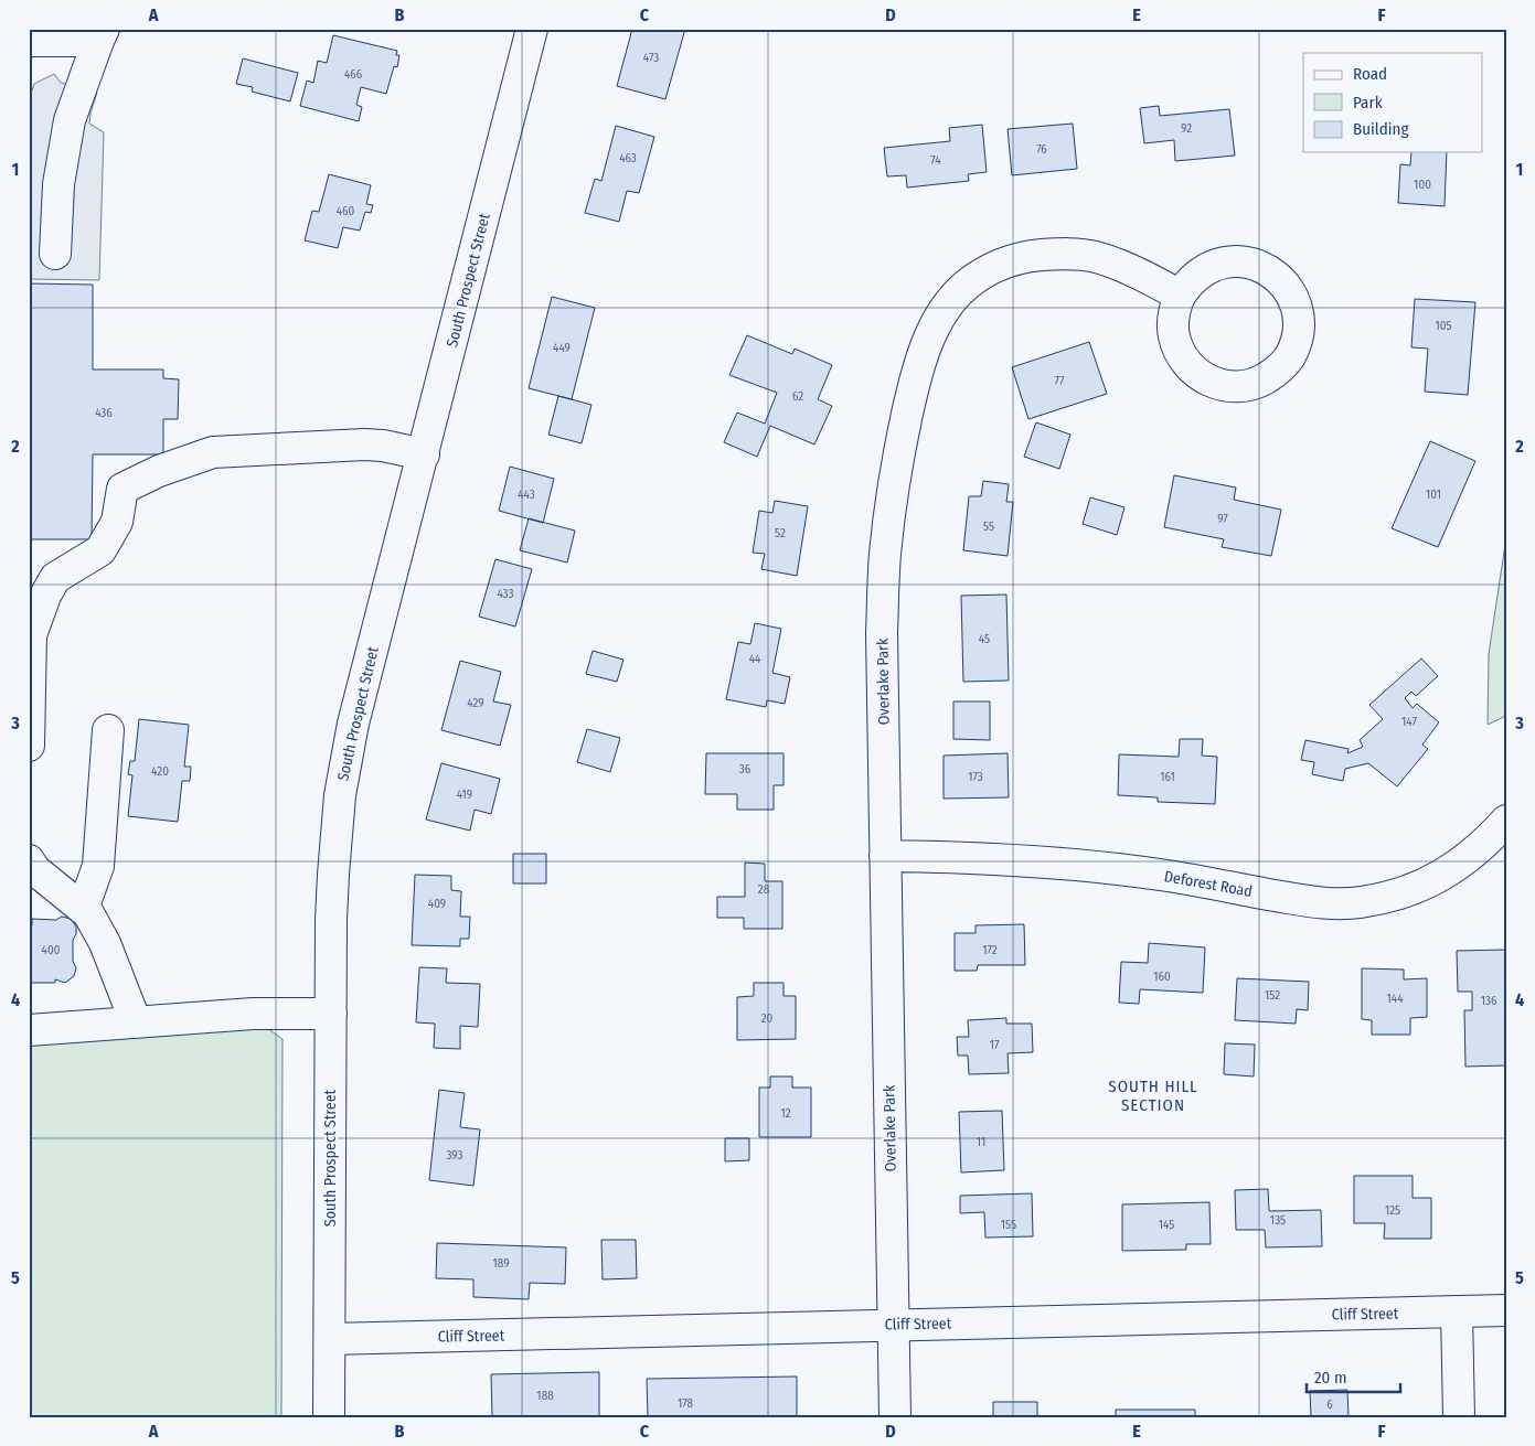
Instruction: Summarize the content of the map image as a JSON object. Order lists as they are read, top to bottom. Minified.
{"streets":{"street":["South Prospect Street","Overlake Park","Deforest Road","Cliff Street"]},"crossings":[["South Prospect Street","Cliff Street"],["Overlake Park","Deforest Road"],["Overlake Park","Cliff Street"]],"districts":["SOUTH HILL SECTION"],"house_numbers":["473","466","92","76","463","74","100","460","105","449","77","62","436","443","101","97","55","52","433","45","44","429","147","36","420","173","161","419","28","409","400","172","160","152","144","136","20","17","12","11","393","125","135","155","145","189","188","178","6"],"legend":["Road","Park","Building"],"scale_bar":"20 m","grid":{"columns":["A","B","C","D","E","F"],"rows":["1","2","3","4","5"]}}
